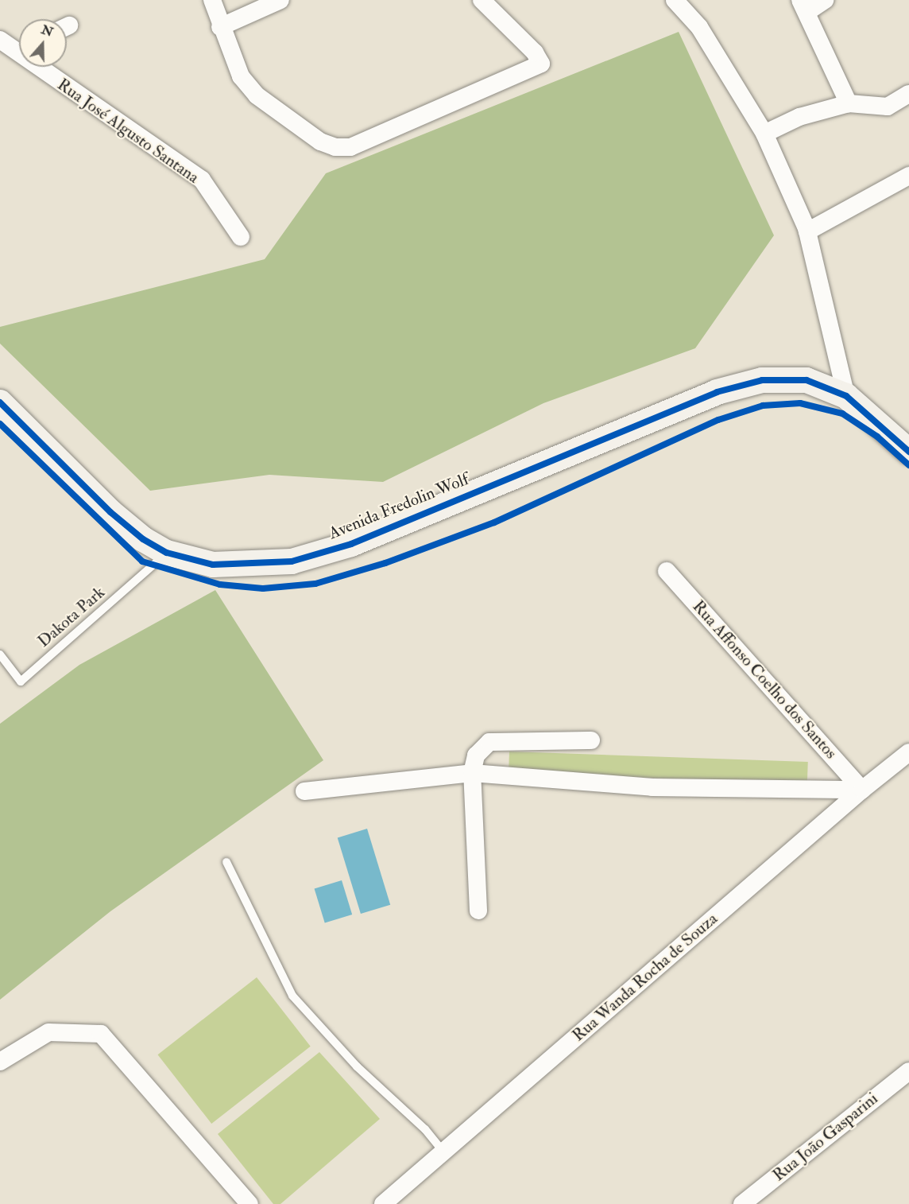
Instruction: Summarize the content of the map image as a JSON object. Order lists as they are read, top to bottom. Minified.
{"streets":{"main road":["Avenida Fredolin Wolf"],"street":["Rua José Algusto Santana","Rua Affonso Coelho dos Santos","Rua Wanda Rocha de Souza","Rua João Gasparini"],"lane":["Dakota Park"]},"crossings":[["Avenida Fredolin Wolf","Dakota Park"],["Rua Affonso Coelho dos Santos","Rua Wanda Rocha de Souza"]],"north":"top"}
